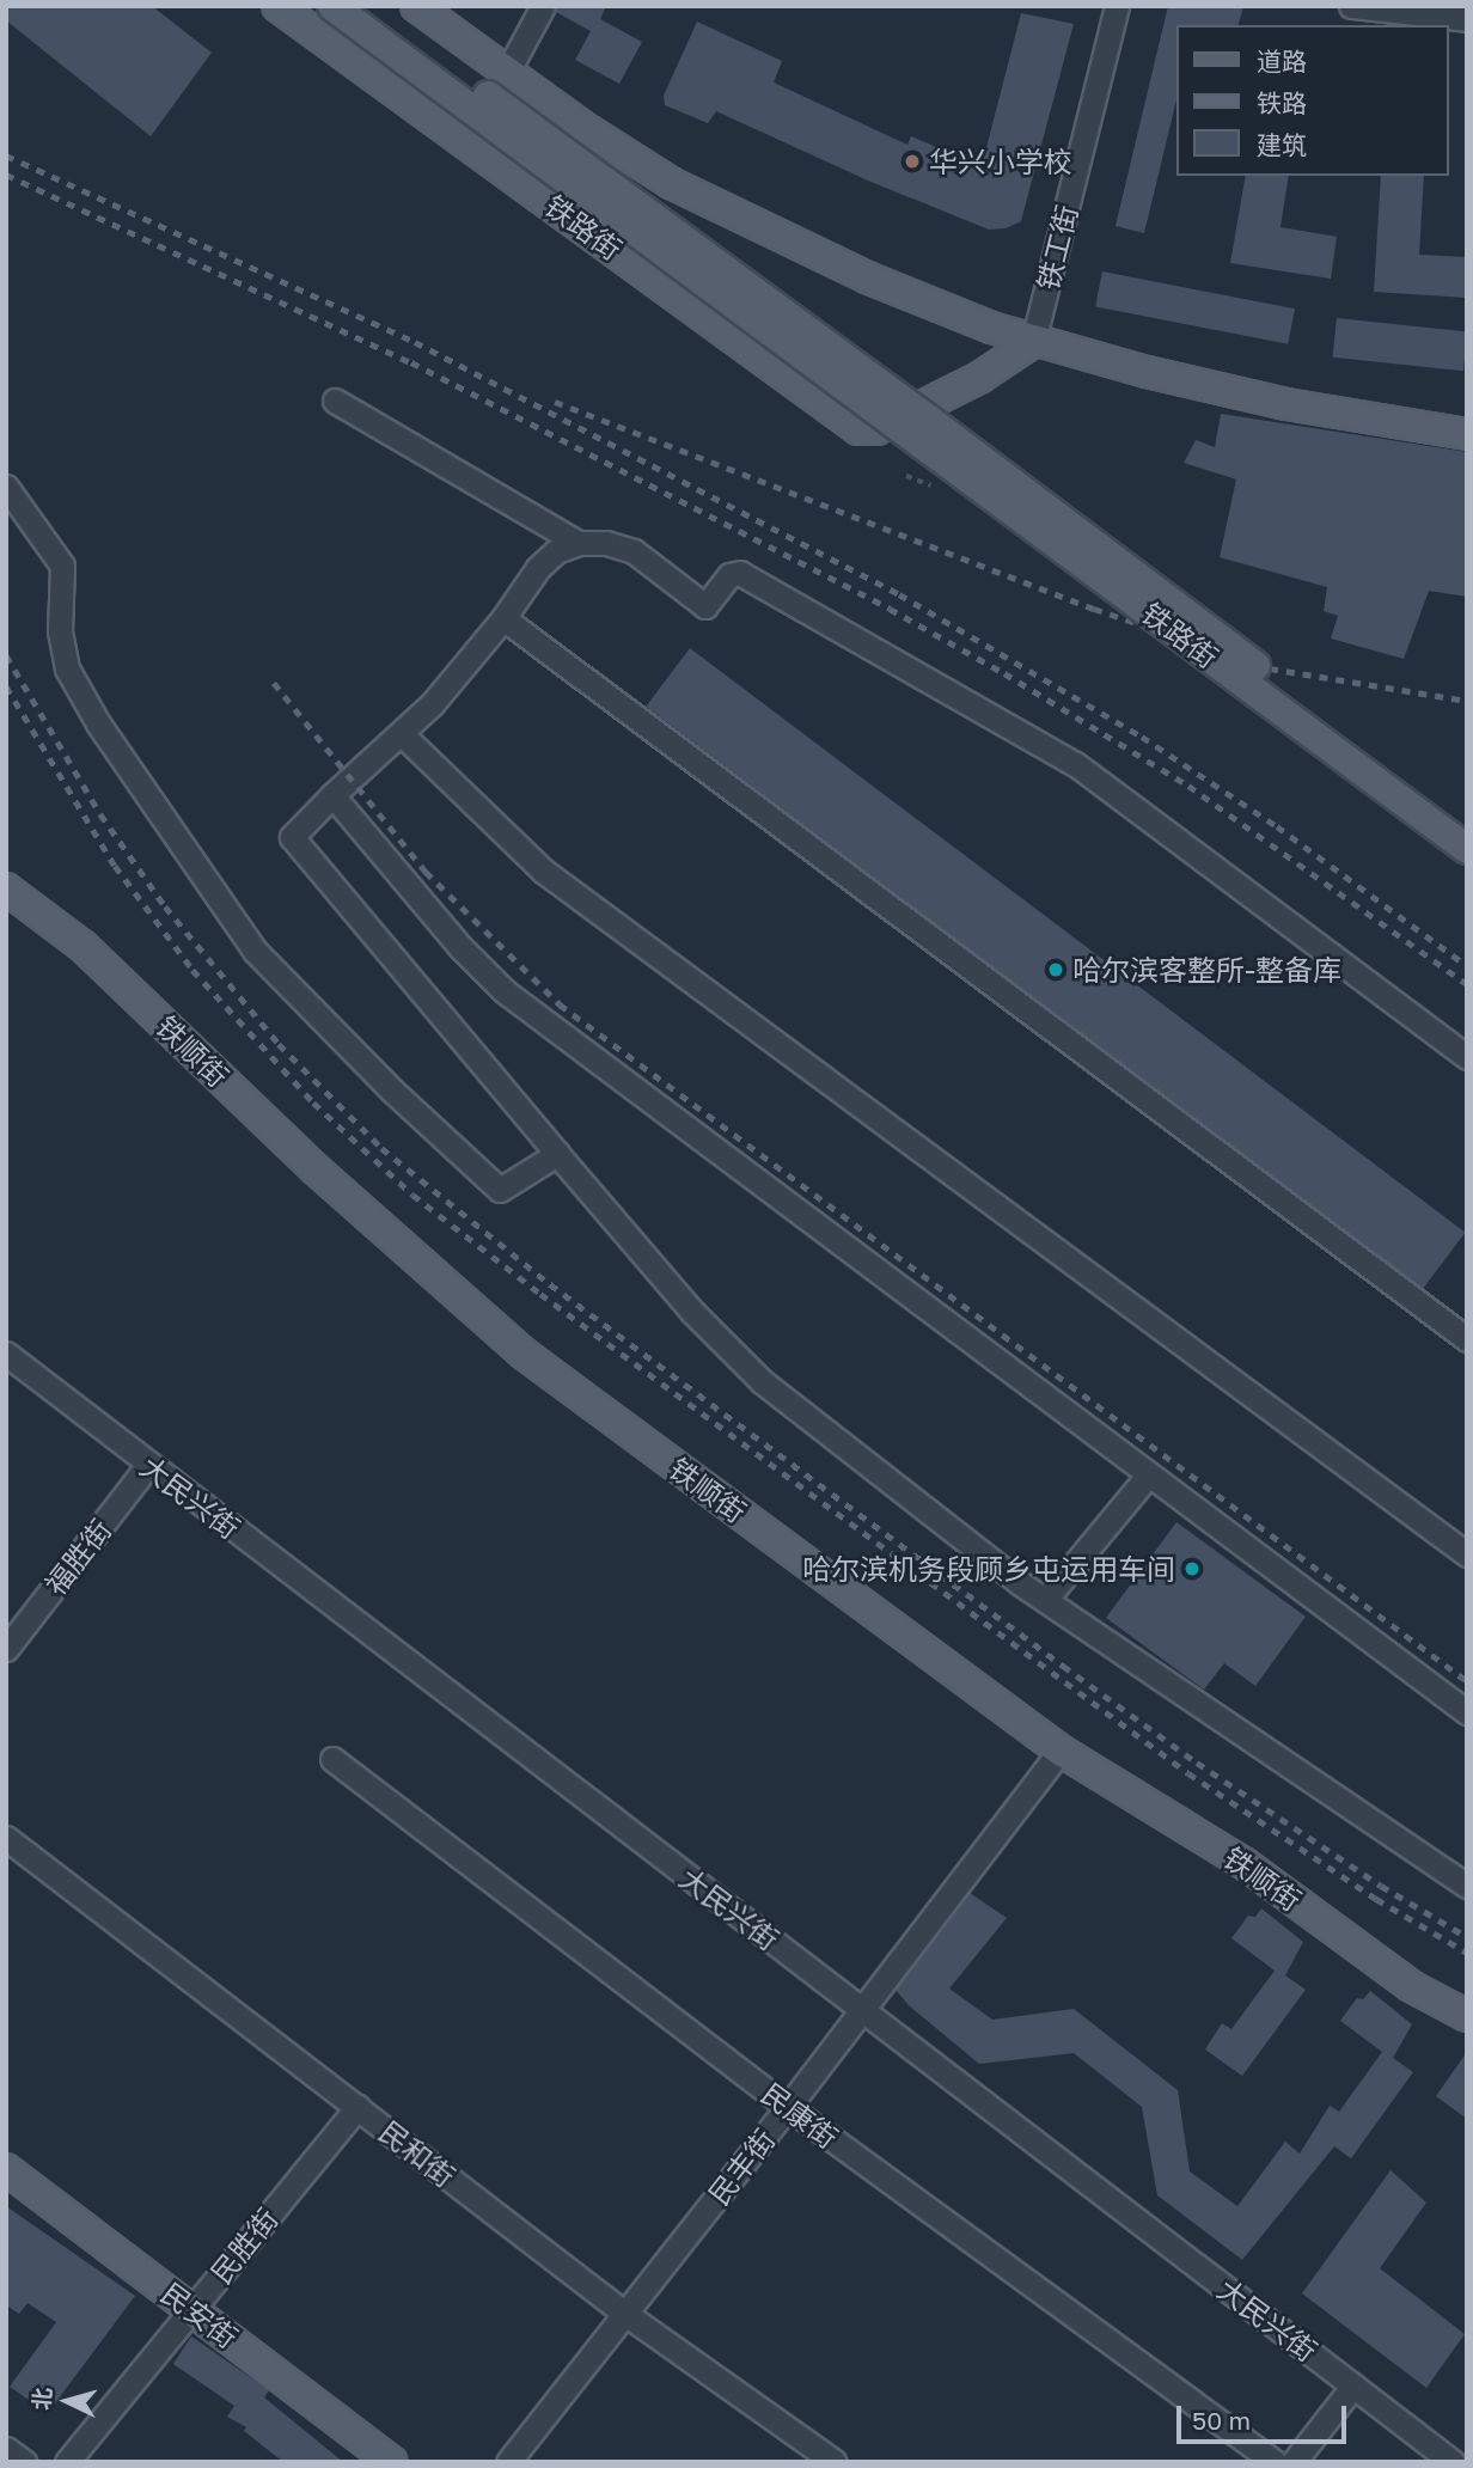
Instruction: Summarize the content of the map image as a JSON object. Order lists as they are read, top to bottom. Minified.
{"streets":{"main road":["铁路街","铁顺街","民安街"],"street":["铁工街","大民兴街","福胜街","民康街","民和街","民丰街","民胜街"]},"crossings":[["铁路街","铁工街"],["铁顺街","民丰街"],["大民兴街","福胜街"],["大民兴街","民丰街"],["民康街","民丰街"],["民和街","民丰街"],["民和街","民胜街"],["民胜街","民安街"]],"places":["华兴小学校","哈尔滨客整所-整备库","哈尔滨机务段顾乡屯运用车间"],"legend":["道路","铁路","建筑"],"scale_bar":"50 m","north":"left"}
